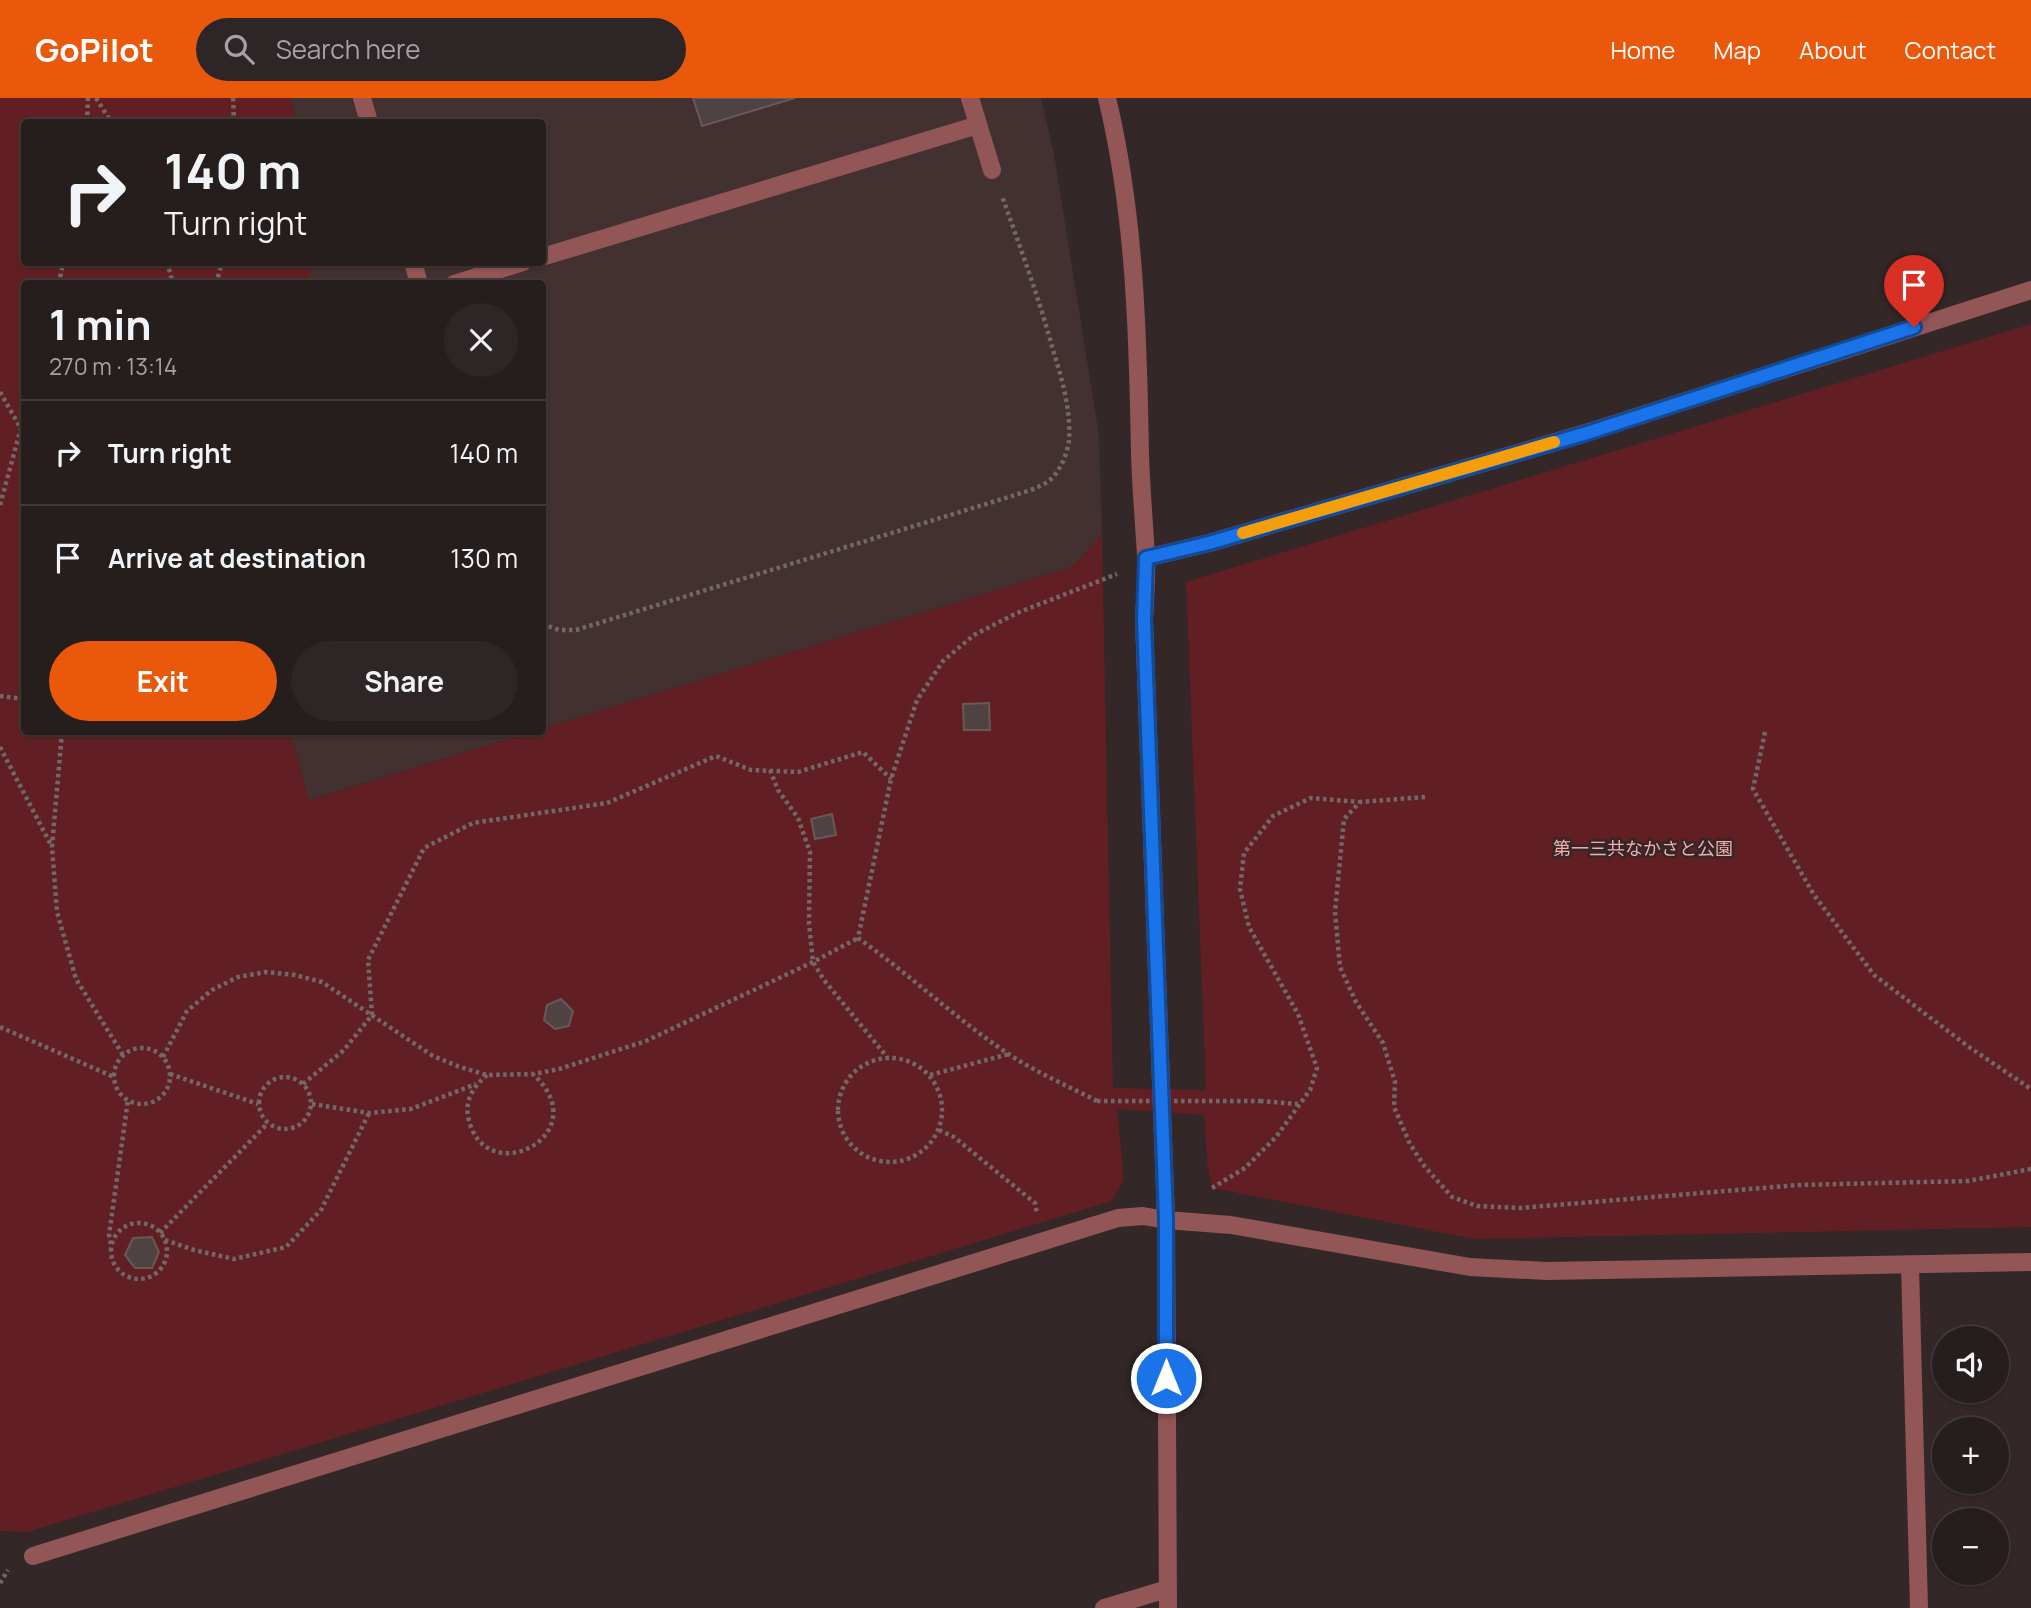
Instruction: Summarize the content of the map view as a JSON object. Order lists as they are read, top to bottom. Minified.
{"parks":["第一三共なかさと公園"],"page":{"header":"GoPilot","search":"Search here","nav":["Home","Map","About","Contact"],"turn":["140 m","Turn right"],"heading":["1 min","270 m · 13:14"],"list":[{"name":"Turn right","value":"140 m"},{"name":"Arrive at destination","value":"130 m"}],"buttons":["Exit","Share"],"map_buttons":["+","−"]}}
